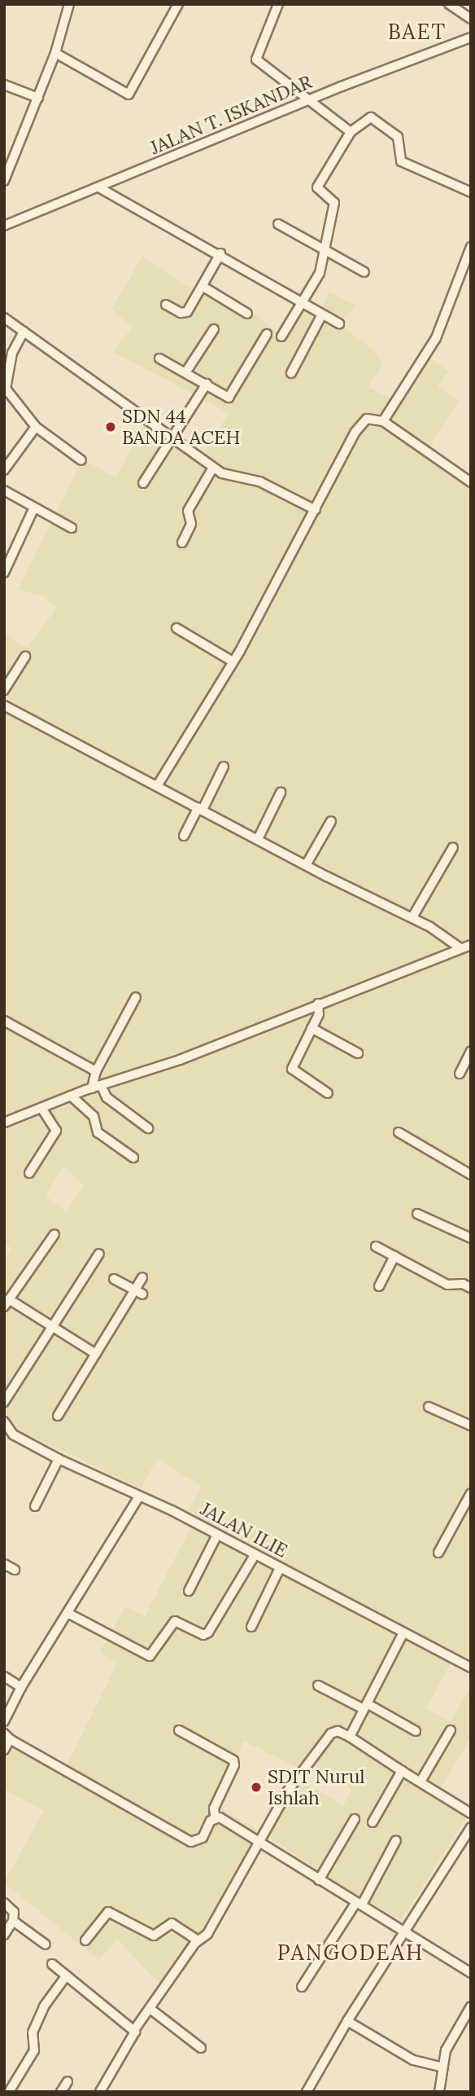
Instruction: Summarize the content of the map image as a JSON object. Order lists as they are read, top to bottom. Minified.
{"streets":{"street":["JALAN T. ISKANDAR","JALAN ILIE"]},"districts":["BAET","PANGODEAH"],"places":["SDN 44 BANDA ACEH","SDIT Nurul Ishlah"]}
